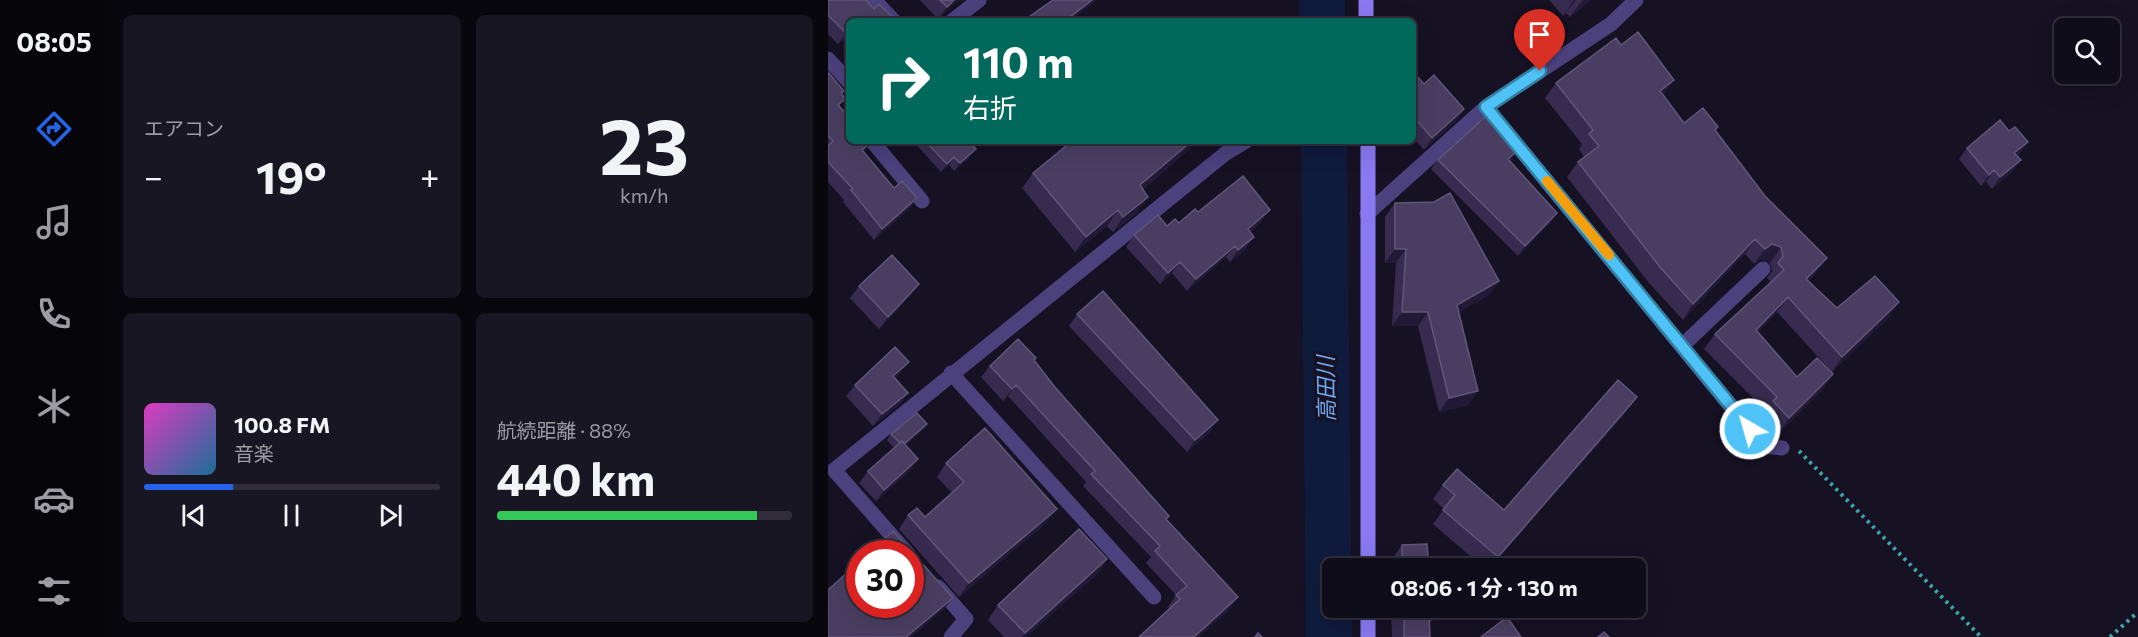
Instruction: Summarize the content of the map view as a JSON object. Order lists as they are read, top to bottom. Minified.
{"water":["高田川"],"page":{"tabs":"08:05","tile":["エアコン",["23","km/h"],["航続距離 · 88%","440 km"]],"turn":["110 m","右折"],"heat":["−","19°","+"],"song":["100.8 FM","音楽"],"limit":"30","trip":"08:06 · 1 分 · 130 m"}}
